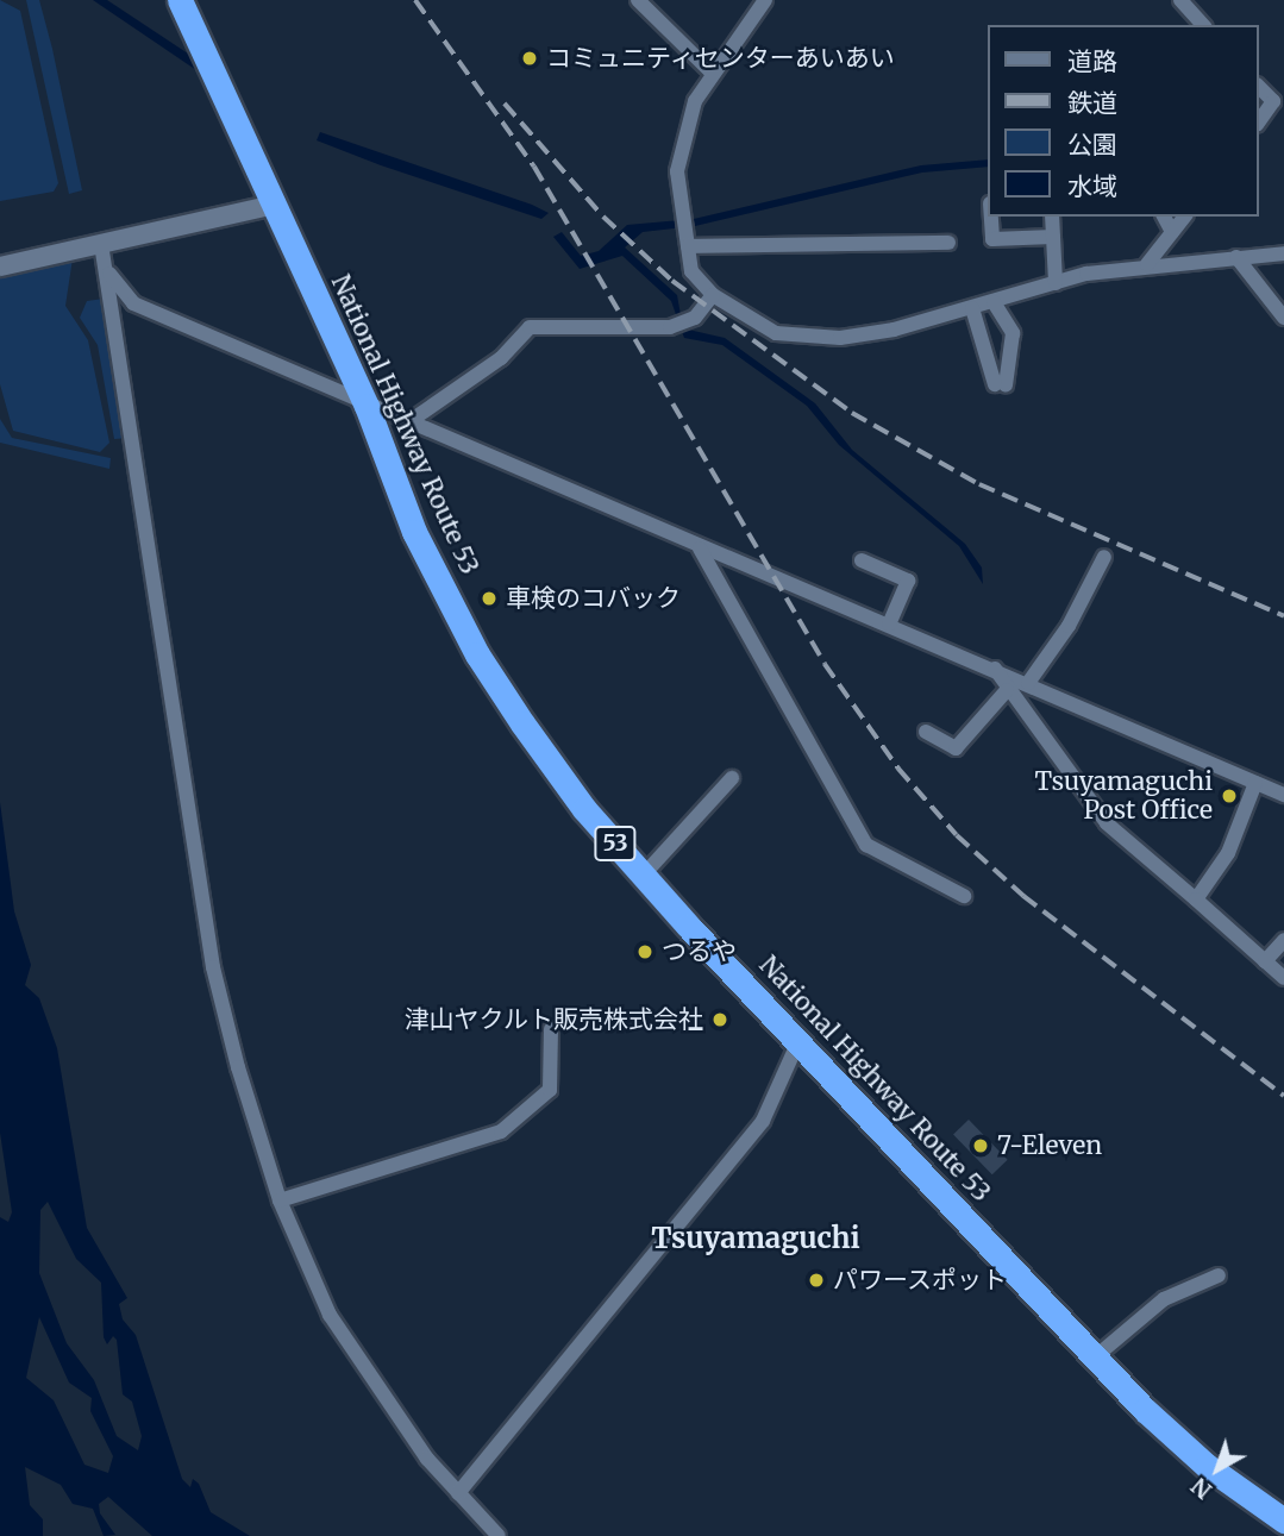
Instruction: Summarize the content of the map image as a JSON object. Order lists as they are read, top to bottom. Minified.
{"streets":{"highway":["National Highway Route 53","53"]},"districts":["Tsuyamaguchi"],"places":["コミュニティセンターあいあい","車検のコバック","Tsuyamaguchi Post Office","つるや","津山ヤクルト販売株式会社","7-Eleven","パワースポット"],"legend":["道路","鉄道","公園","水域"],"north":"bottom left"}
